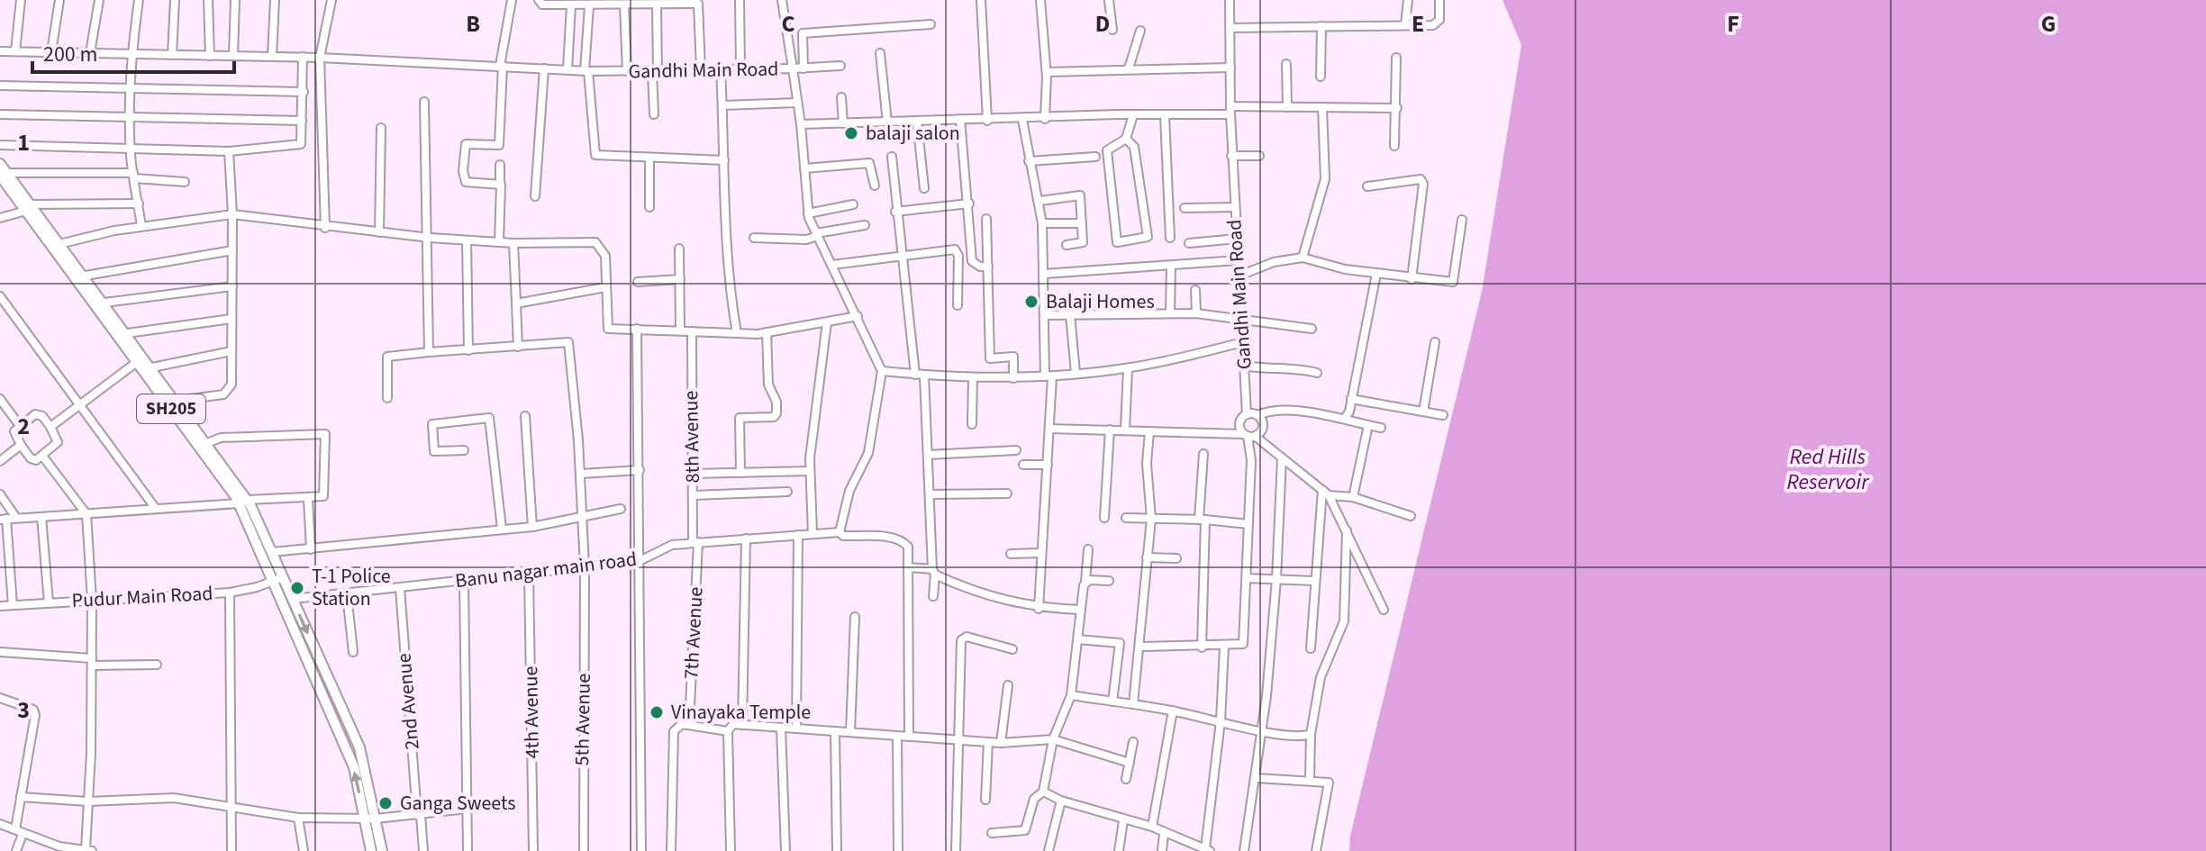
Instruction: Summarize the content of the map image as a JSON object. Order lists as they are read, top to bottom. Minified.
{"streets":{"main road":["SH205"],"street":["Gandhi Main Road","8th Avenue","Banu nagar main road","Pudur Main Road","7th Avenue","2nd Avenue","4th Avenue","5th Avenue"]},"crossings":[["8th Avenue","Banu nagar main road"],["8th Avenue","7th Avenue"],["Banu nagar main road","7th Avenue"],["Banu nagar main road","2nd Avenue"],["Banu nagar main road","4th Avenue"],["Banu nagar main road","5th Avenue"]],"water":["Red Hills Reservoir"],"places":["balaji salon","Balaji Homes","T-1 Police Station","Vinayaka Temple","Ganga Sweets"],"scale_bar":"200 m","grid":{"columns":["B","C","D","E","F","G"],"rows":["1","2","3"]}}
